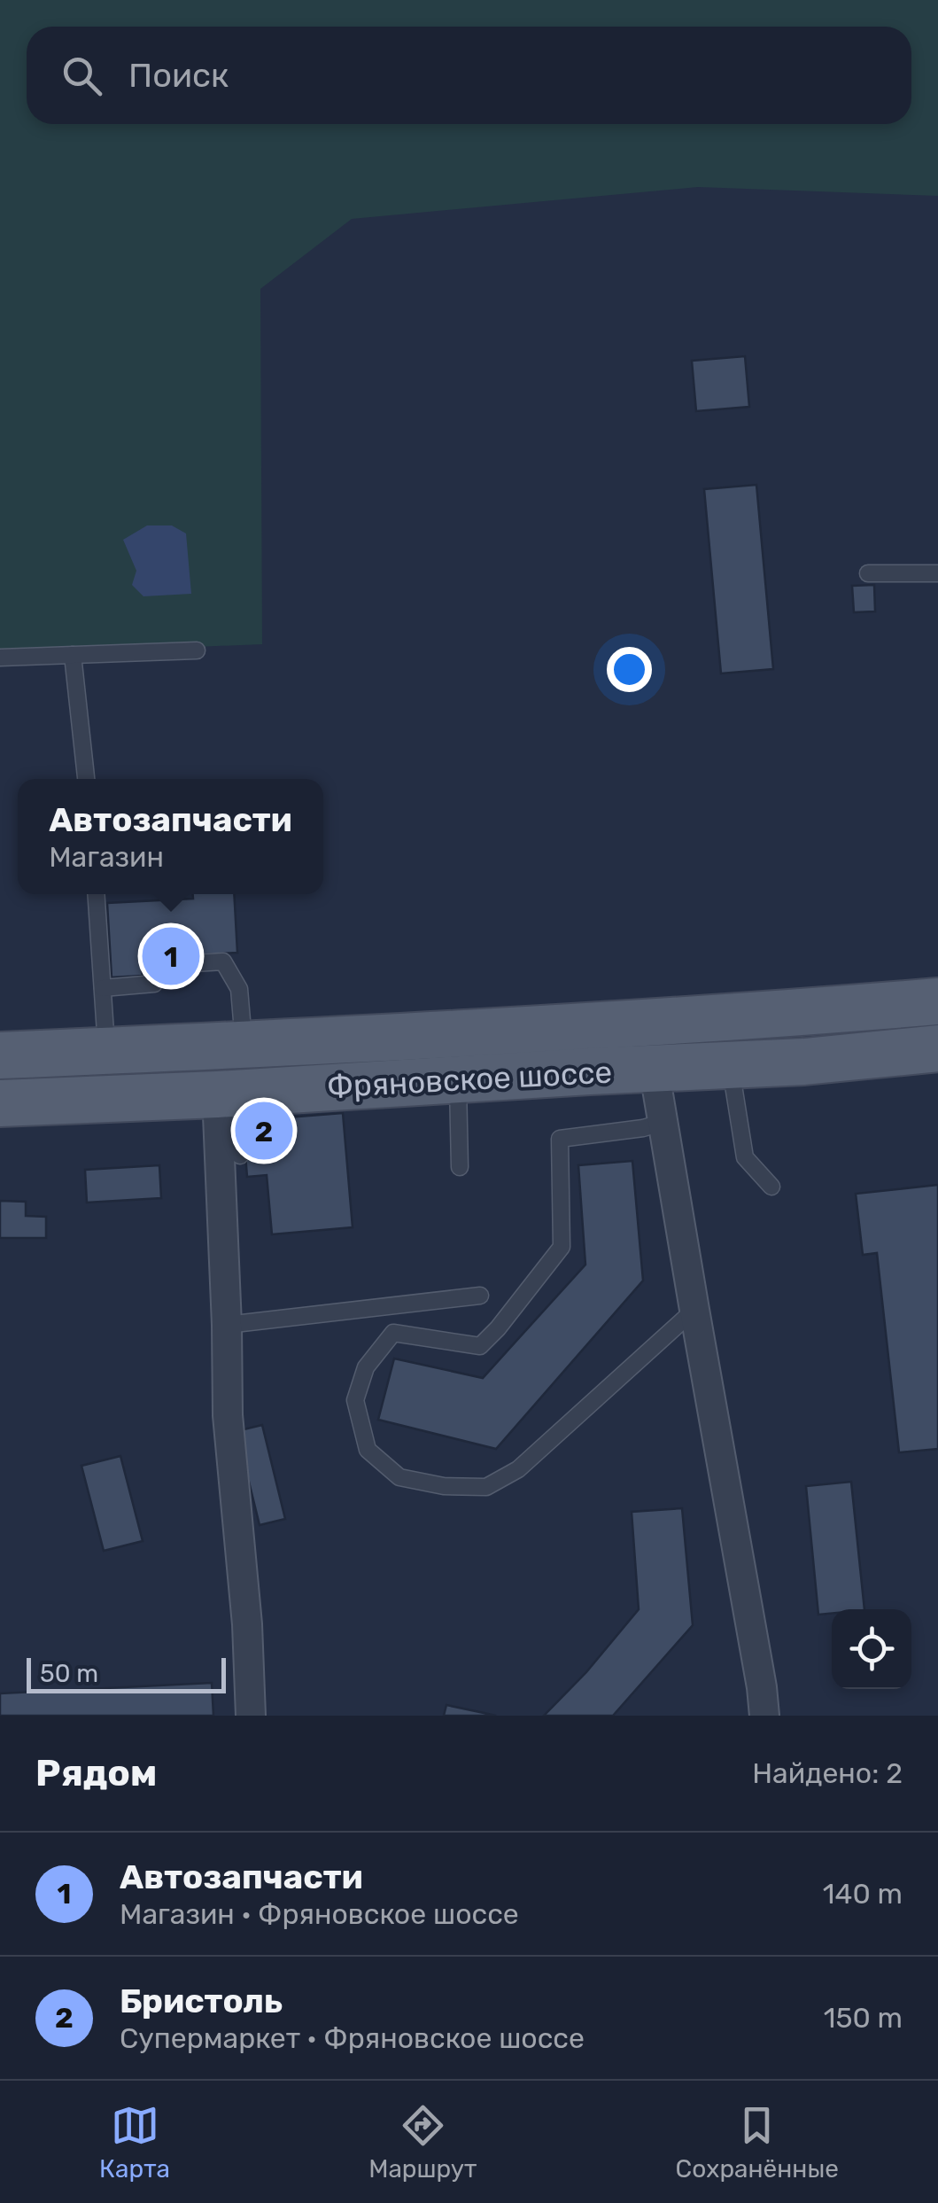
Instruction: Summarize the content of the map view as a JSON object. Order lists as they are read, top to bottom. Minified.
{"streets":{"main road":["Фряновское шоссе"]},"scale_bar":"50 m","page":{"search":"Поиск","popup":["Автозапчасти","Магазин"],"pins":["1","2"],"scale":"50 m","heading":["Рядом","Найдено: 2"],"list":[{"mark":"1","name":"Автозапчасти","note":"Магазин · Фряновское шоссе","value":"140 m"},{"mark":"2","name":"Бристоль","note":"Супермаркет · Фряновское шоссе","value":"150 m"}],"nav":["Карта","Маршрут","Сохранённые"]}}
